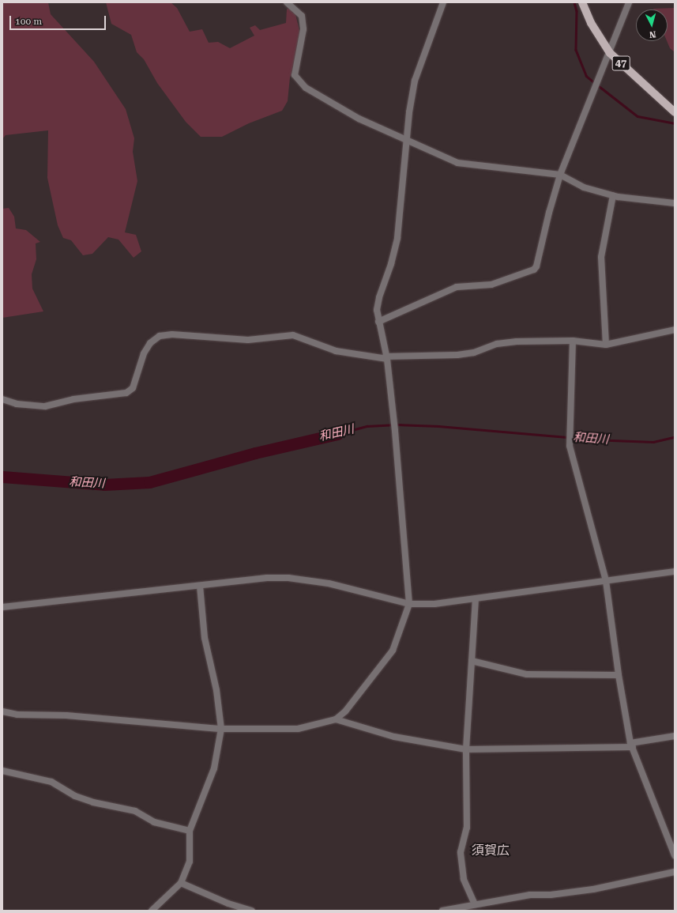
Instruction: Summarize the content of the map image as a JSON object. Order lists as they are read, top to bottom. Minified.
{"streets":{"main road":["47"]},"districts":["須賀広"],"water":["和田川"],"scale_bar":"100 m","north":"bottom"}
